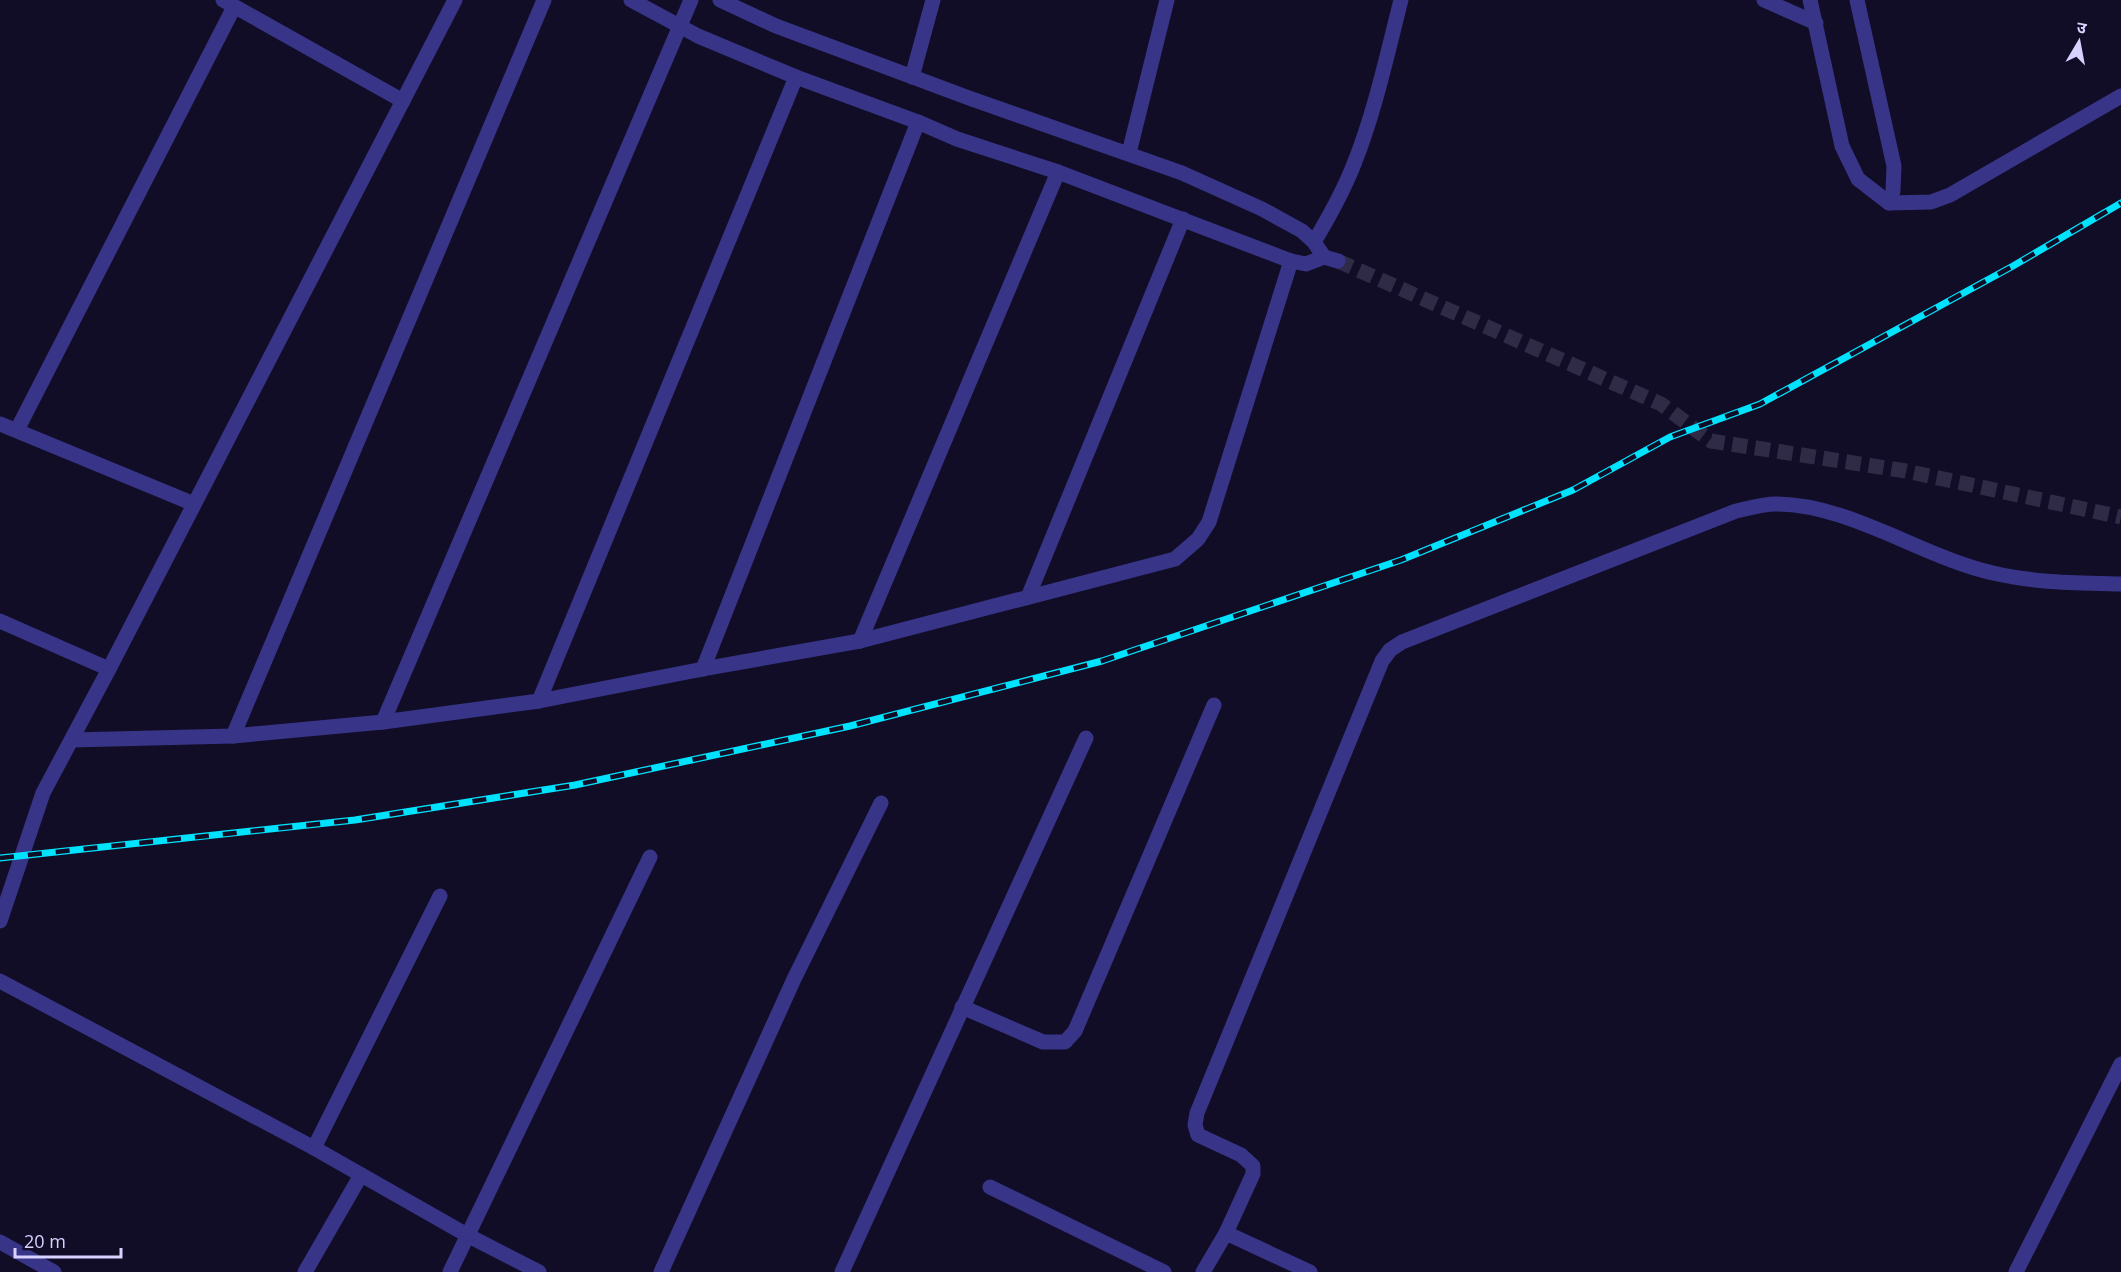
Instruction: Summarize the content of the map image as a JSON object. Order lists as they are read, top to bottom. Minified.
{"scale_bar":"20 m","north":"top"}
